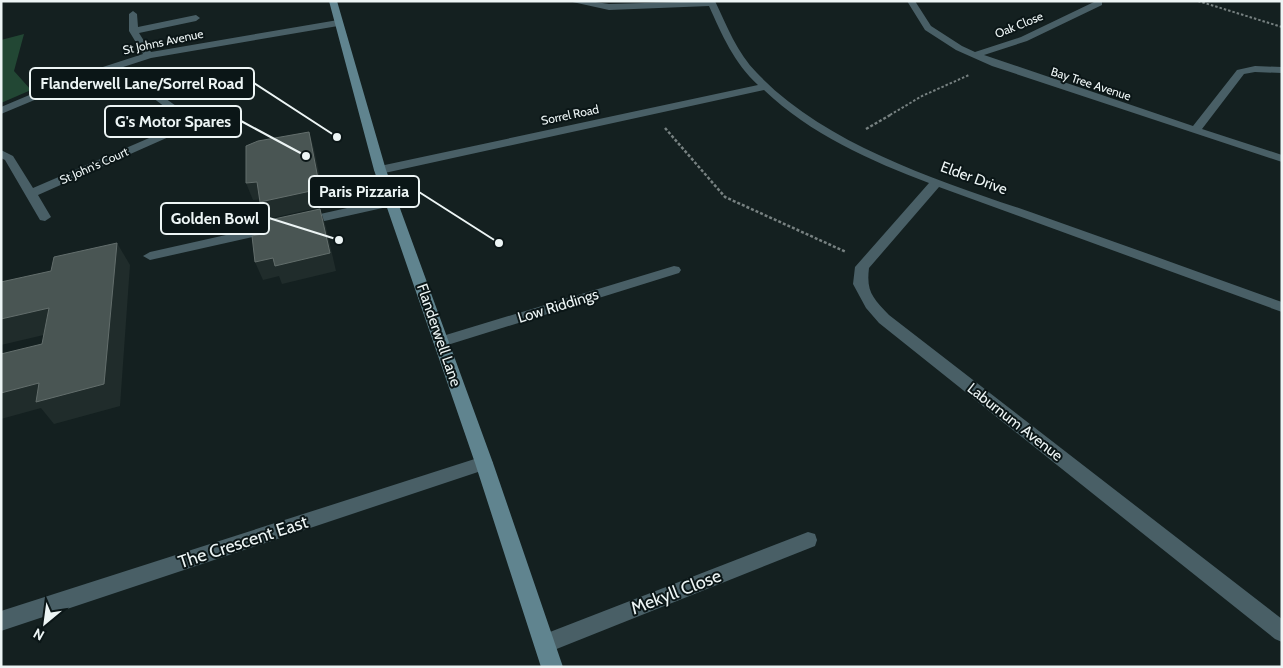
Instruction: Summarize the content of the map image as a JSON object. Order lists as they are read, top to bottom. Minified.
{"streets":{"street":["Oak Close","St Johns Avenue","Bay Tree Avenue","Sorrel Road","St John's Court","Elder Drive","Low Riddings","Flanderwell Lane","Laburnum Avenue","The Crescent East","Mekyll Close"]},"crossings":[["Oak Close","Bay Tree Avenue"],["St Johns Avenue","Flanderwell Lane"],["Sorrel Road","Elder Drive"],["Sorrel Road","Flanderwell Lane"],["Elder Drive","Laburnum Avenue"],["Low Riddings","Flanderwell Lane"],["Flanderwell Lane","The Crescent East"],["Flanderwell Lane","Mekyll Close"]],"places":["Flanderwell Lane/Sorrel Road","G's Motor Spares","Golden Bowl","Paris Pizzaria"],"north":"bottom left"}
